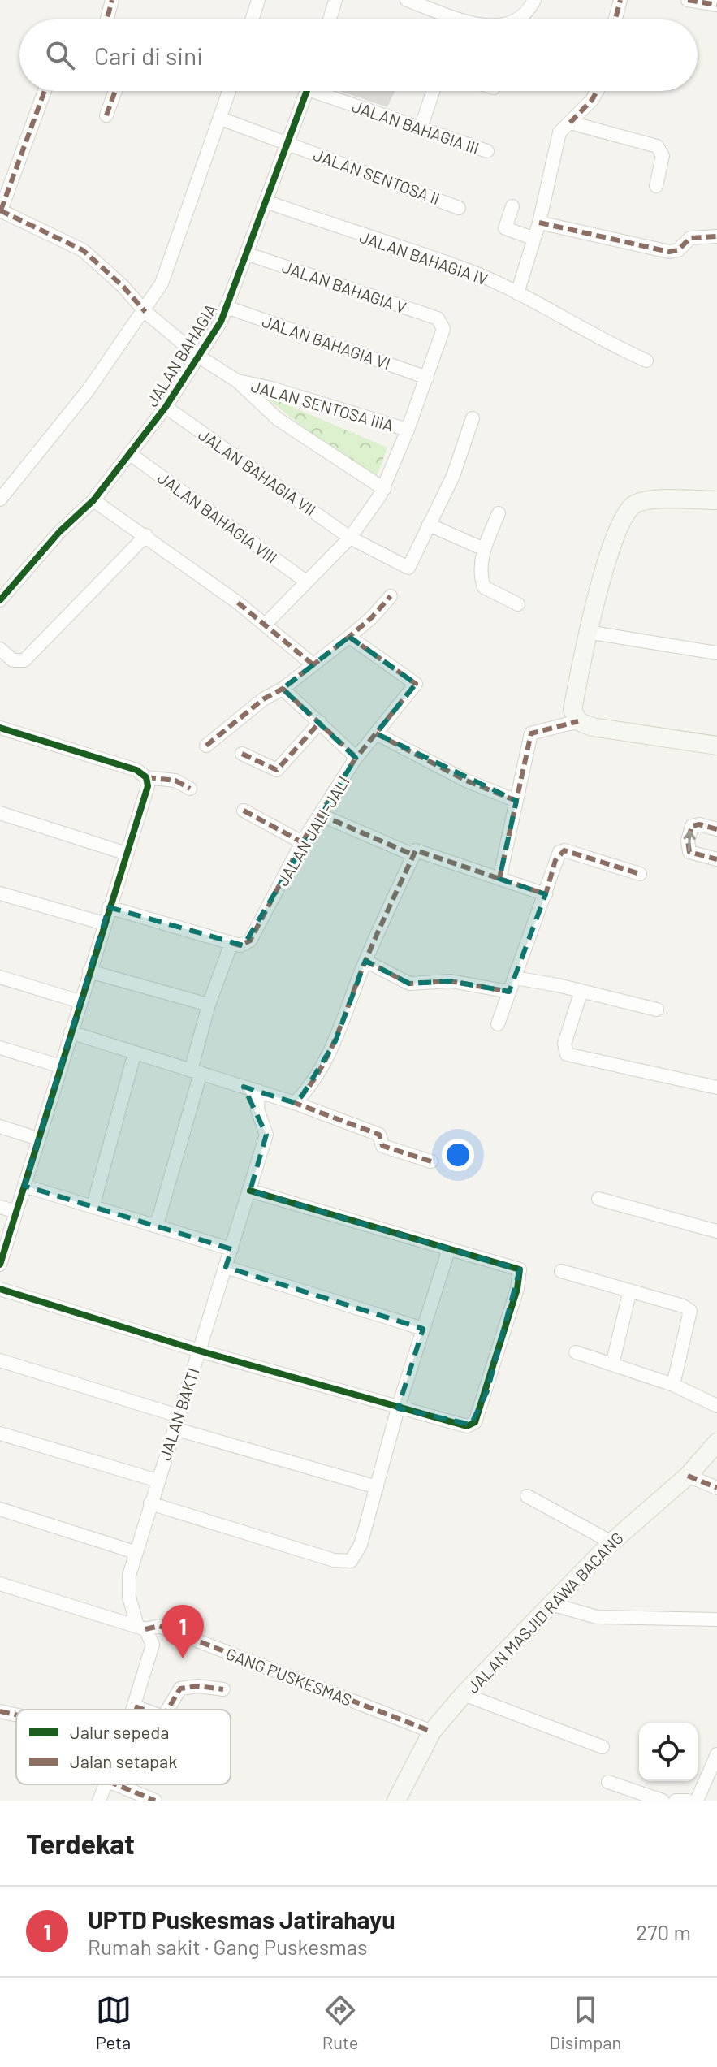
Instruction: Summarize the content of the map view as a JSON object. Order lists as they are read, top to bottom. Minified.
{"streets":{"street":["JALAN BAHAGIA III","JALAN SENTOSA II","JALAN BAHAGIA IV","JALAN BAHAGIA V","JALAN BAHAGIA VI","JALAN BAHAGIA","JALAN SENTOSA IIIA","JALAN BAHAGIA VII","JALAN BAHAGIA VIII","JALAN JALI-JALI","JALAN BAKTI","JALAN MASJID RAWA BACANG","GANG PUSKESMAS"]},"crossings":[["JALAN SENTOSA II","JALAN BAHAGIA"],["JALAN BAHAGIA IV","JALAN BAHAGIA"],["JALAN BAHAGIA V","JALAN BAHAGIA VI"],["JALAN BAHAGIA V","JALAN BAHAGIA"],["JALAN BAHAGIA VI","JALAN BAHAGIA"],["JALAN BAHAGIA","JALAN BAHAGIA VII"],["JALAN BAHAGIA","JALAN BAHAGIA VIII"],["JALAN BAKTI","GANG PUSKESMAS"],["JALAN MASJID RAWA BACANG","GANG PUSKESMAS"]],"legend":["Jalur sepeda","Jalan setapak"],"page":{"search":"Cari di sini","pins":"1","heading":"Terdekat","list":[{"mark":"1","name":"UPTD Puskesmas Jatirahayu","note":"Rumah sakit · Gang Puskesmas","value":"270 m"}],"nav":["Peta","Rute","Disimpan"]}}
